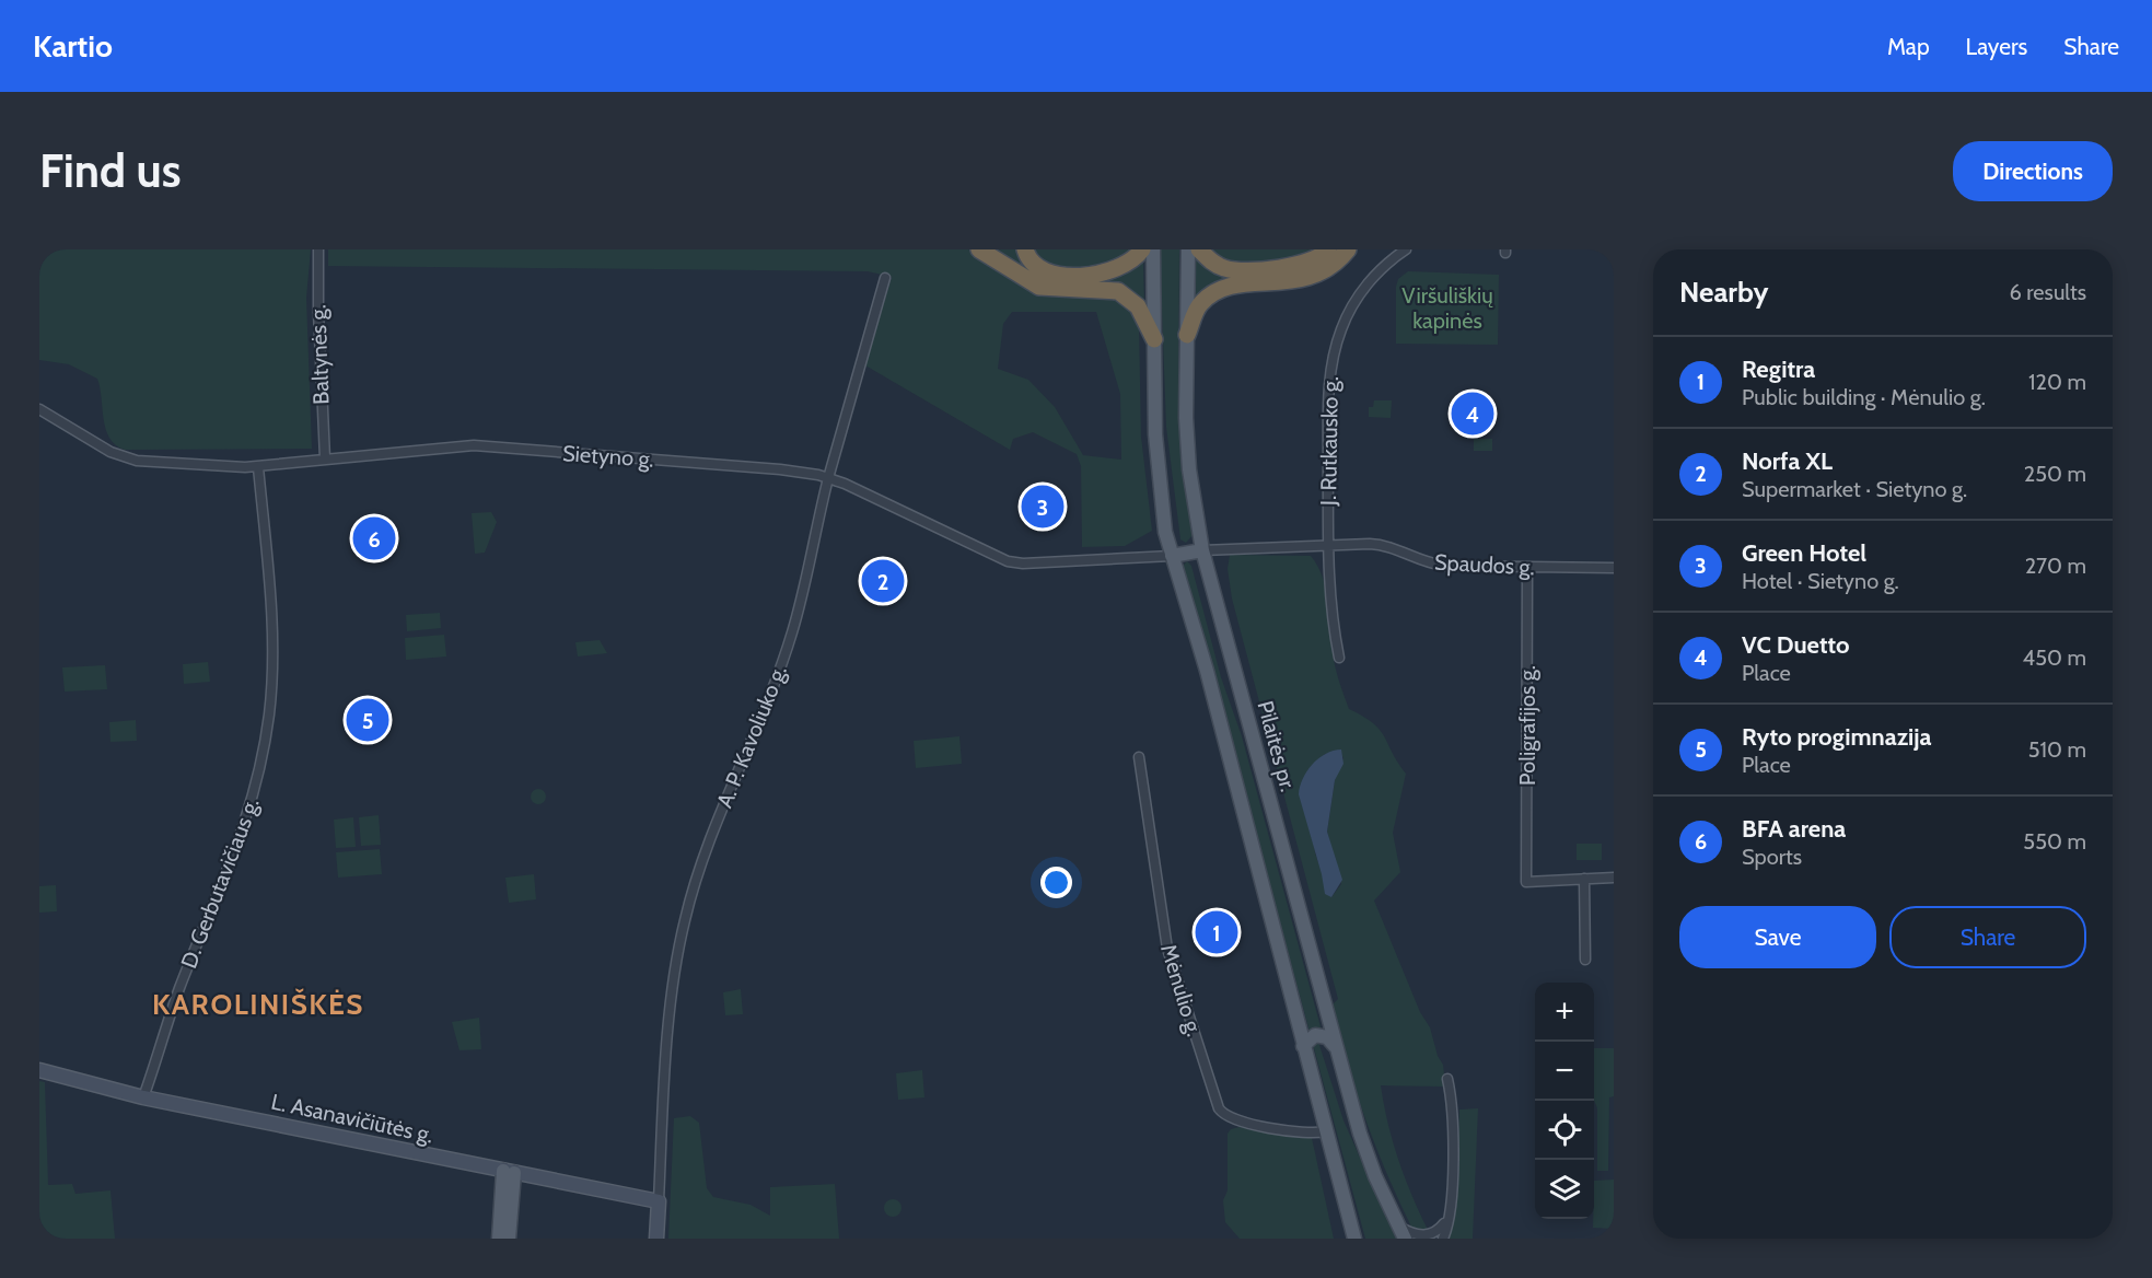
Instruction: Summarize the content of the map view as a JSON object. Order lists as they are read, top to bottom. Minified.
{"streets":{"main road":["Pilaitės pr.","L. Asanavičiūtės g."],"street":["Baltynės g.","J. Rutkausko g.","Sietyno g.","Spaudos g.","Poligrafijos g.","A. P. Kavoliuko g.","D. Gerbutavičiaus g.","Mėnulio g."]},"crossings":[["Baltynės g.","Sietyno g."],["J. Rutkausko g.","Spaudos g."],["Sietyno g.","A. P. Kavoliuko g."],["Sietyno g.","D. Gerbutavičiaus g."],["Spaudos g.","Poligrafijos g."],["Spaudos g.","Pilaitės pr."],["A. P. Kavoliuko g.","L. Asanavičiūtės g."],["D. Gerbutavičiaus g.","L. Asanavičiūtės g."]],"districts":["KAROLINIŠKĖS"],"parks":["Viršuliškių kapinės"],"page":{"header":"Kartio","nav":["Map","Layers","Share"],"buttons":["Directions",["Save","Share"]],"title":"Find us","heading":["Nearby","6 results"],"list":[{"mark":"1","name":"Regitra","note":"Public building · Mėnulio g.","value":"120 m"},{"mark":"2","name":"Norfa XL","note":"Supermarket · Sietyno g.","value":"250 m"},{"mark":"3","name":"Green Hotel","note":"Hotel · Sietyno g.","value":"270 m"},{"mark":"4","name":"VC Duetto","note":"Place","value":"450 m"},{"mark":"5","name":"Ryto progimnazija","note":"Place","value":"510 m"},{"mark":"6","name":"BFA arena","note":"Sports","value":"550 m"}],"pins":["4","3","6","2","5","1"],"map_buttons":["+","−"]}}
